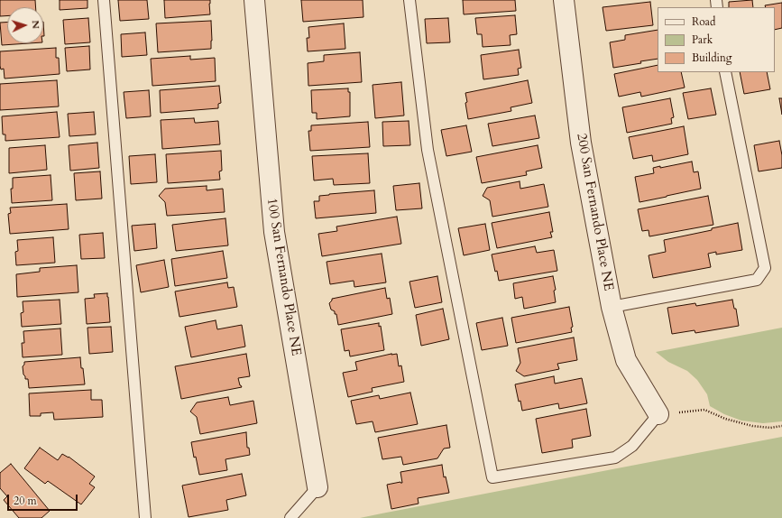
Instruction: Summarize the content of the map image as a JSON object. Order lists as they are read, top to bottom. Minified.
{"streets":{"street":["200 San Fernando Place NE","100 San Fernando Place NE"]},"legend":["Road","Park","Building"],"scale_bar":"20 m","north":"right"}
